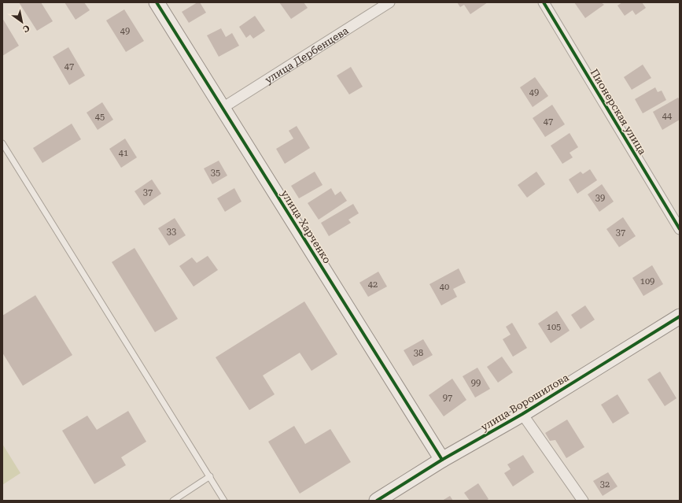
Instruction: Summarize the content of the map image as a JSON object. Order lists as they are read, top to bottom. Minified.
{"streets":{"street":["улица Дербенцева","Пионерская улица","улица Харченко","улица Ворошилова"]},"crossings":[["улица Дербенцева","улица Харченко"],["улица Харченко","улица Ворошилова"]],"house_numbers":["49","47","49","44","45","47","41","35","37","39","33","37","109","42","40","105","38","99","97","32"],"north":"bottom right"}
